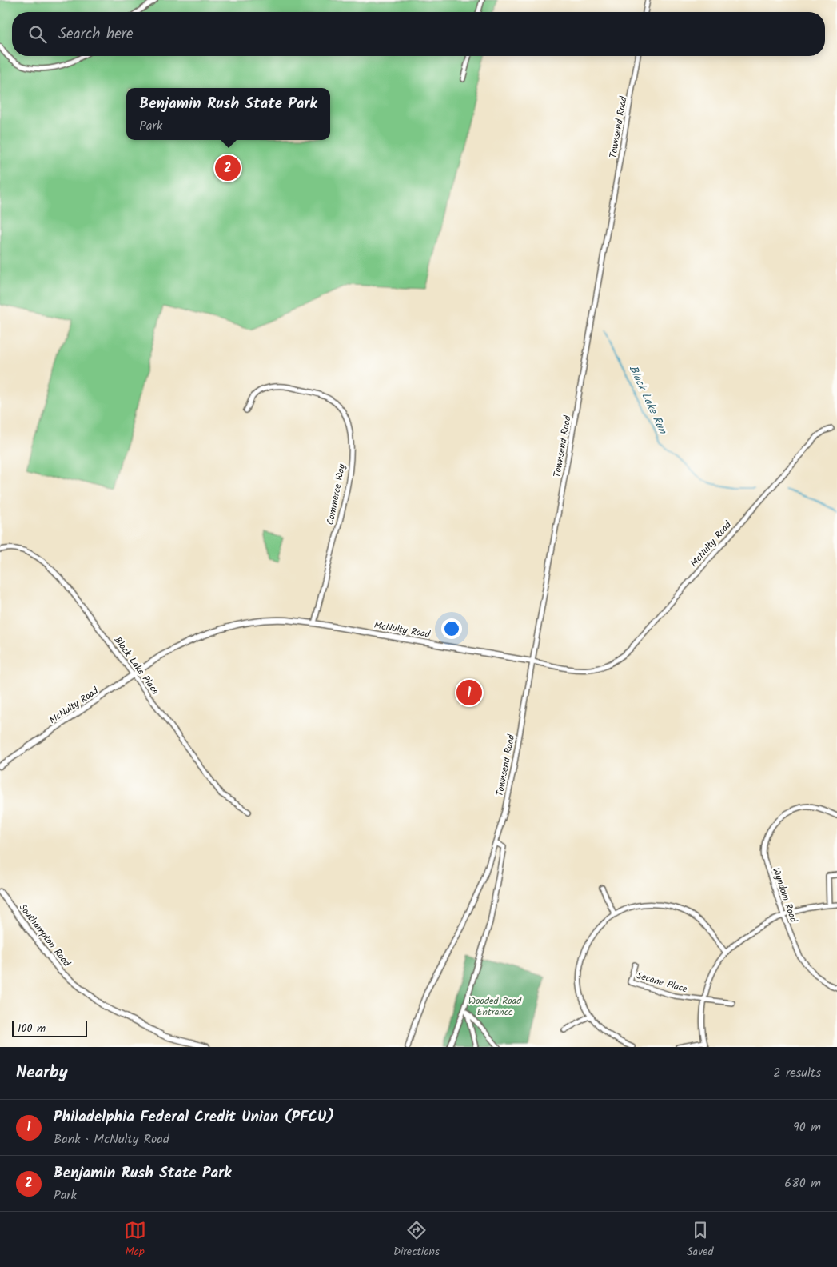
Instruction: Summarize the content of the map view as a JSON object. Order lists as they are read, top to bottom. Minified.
{"streets":{"street":["Townsend Road","Commerce Way","McNulty Road","Black Lake Place","Wyndom Road","Southampton Road","Secane Place"]},"crossings":[["Townsend Road","McNulty Road"],["Commerce Way","McNulty Road"],["McNulty Road","Black Lake Place"]],"water":["Black Lake Run"],"parks":["Wooded Road Entrance"],"scale_bar":"100 m","page":{"search":"Search here","popup":["Benjamin Rush State Park","Park"],"pins":["2","1"],"scale":"100 m","heading":["Nearby","2 results"],"list":[{"mark":"1","name":"Philadelphia Federal Credit Union (PFCU)","note":"Bank · McNulty Road","value":"90 m"},{"mark":"2","name":"Benjamin Rush State Park","note":"Park","value":"680 m"}],"nav":["Map","Directions","Saved"]}}
